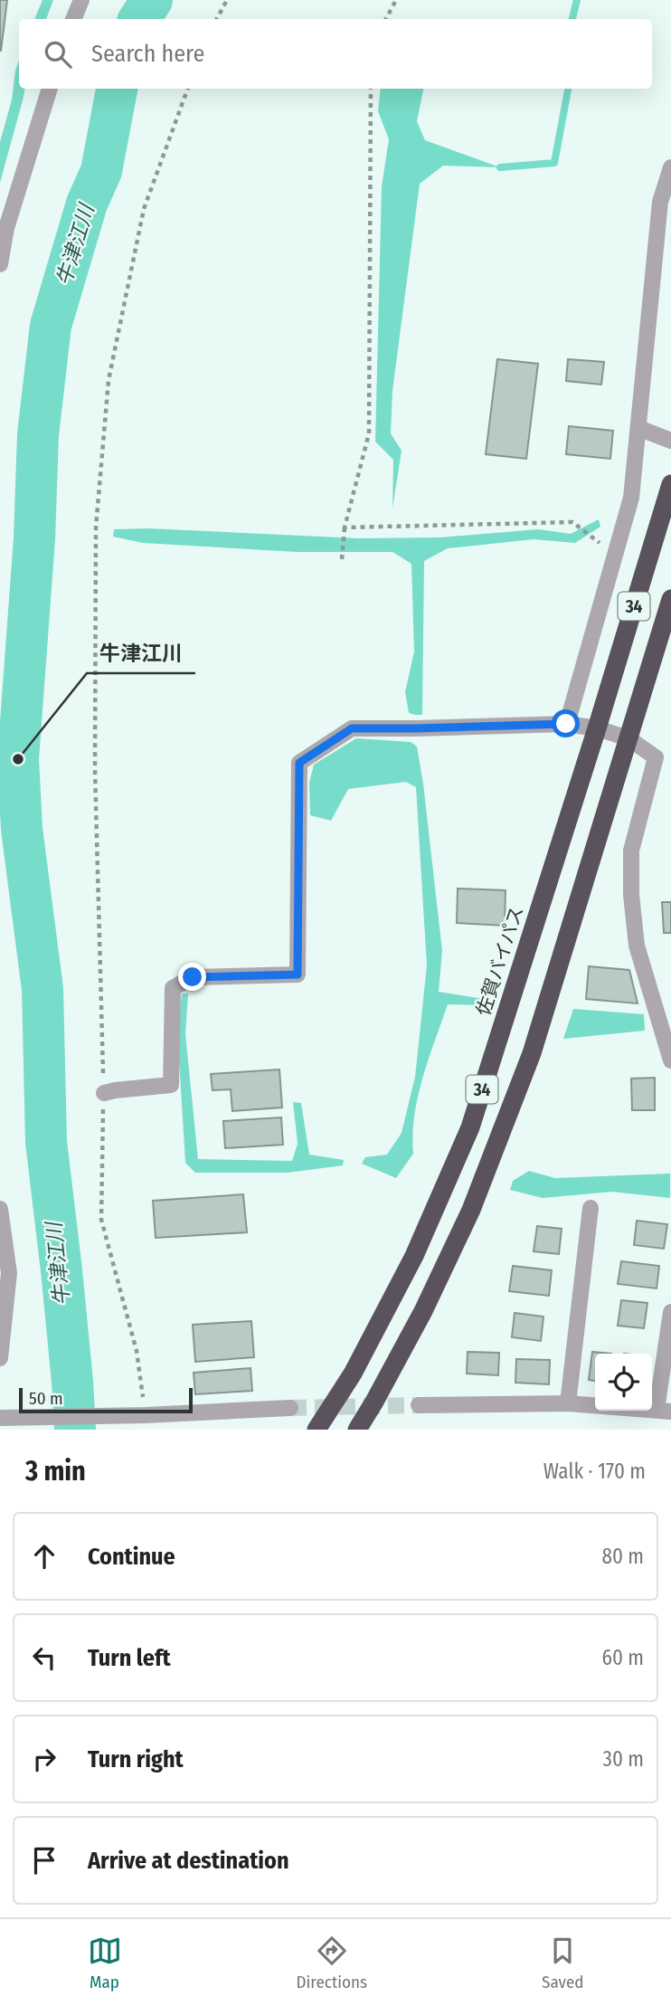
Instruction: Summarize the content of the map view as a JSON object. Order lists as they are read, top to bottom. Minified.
{"streets":{"highway":["34","佐賀バイパス"]},"water":["牛津江川"],"places":["牛津江川"],"scale_bar":"50 m","page":{"search":"Search here","scale":"50 m","heading":["3 min","Walk · 170 m"],"list":[["Continue","80 m"],["Turn left","60 m"],["Turn right","30 m"],"Arrive at destination"],"nav":["Map","Directions","Saved"]}}
